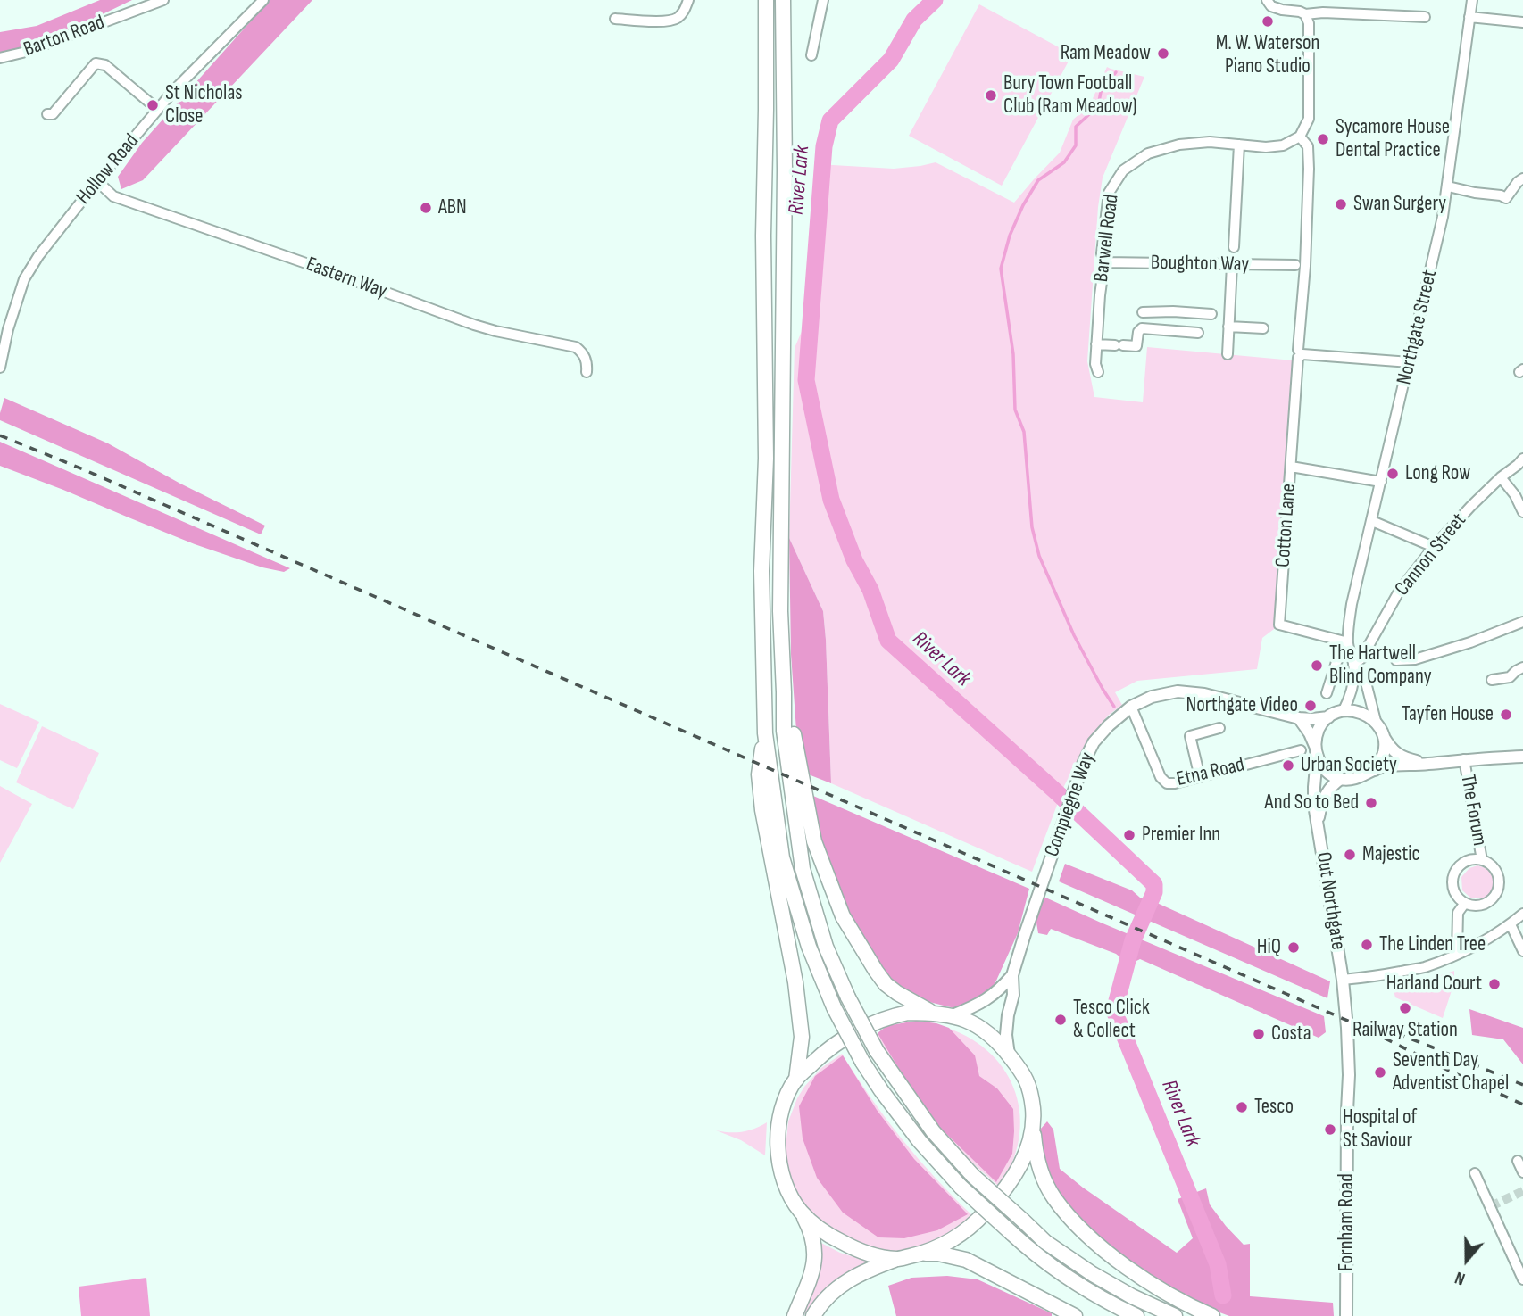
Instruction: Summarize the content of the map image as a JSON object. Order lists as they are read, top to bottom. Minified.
{"streets":{"main road":["Compiegne Way","Out Northgate","Fornham Road"],"street":["Barton Road","Hollow Road","Barwell Road","Boughton Way","Eastern Way","Northgate Street","Cotton Lane","Cannon Street","Etna Road","The Forum"]},"crossings":[["Hollow Road","Eastern Way"],["Barwell Road","Boughton Way"],["Barwell Road","Cotton Lane"],["Northgate Street","Cotton Lane"],["Northgate Street","Cannon Street"],["Northgate Street","Compiegne Way"],["Etna Road","Compiegne Way"],["Out Northgate","Fornham Road"]],"water":["River Lark"],"places":["M. W. Waterson Piano Studio","Ram Meadow","Bury Town Football Club (Ram Meadow)","St Nicholas Close","Sycamore House Dental Practice","Swan Surgery","ABN","Long Row","The Hartwell Blind Company","Northgate Video","Tayfen House","Urban Society","And So to Bed","Premier Inn","Majestic","The Linden Tree","HiQ","Harland Court","Railway Station","Tesco Click & Collect","Costa","Seventh Day Adventist Chapel","Tesco","Hospital of St Saviour"],"north":"bottom"}
